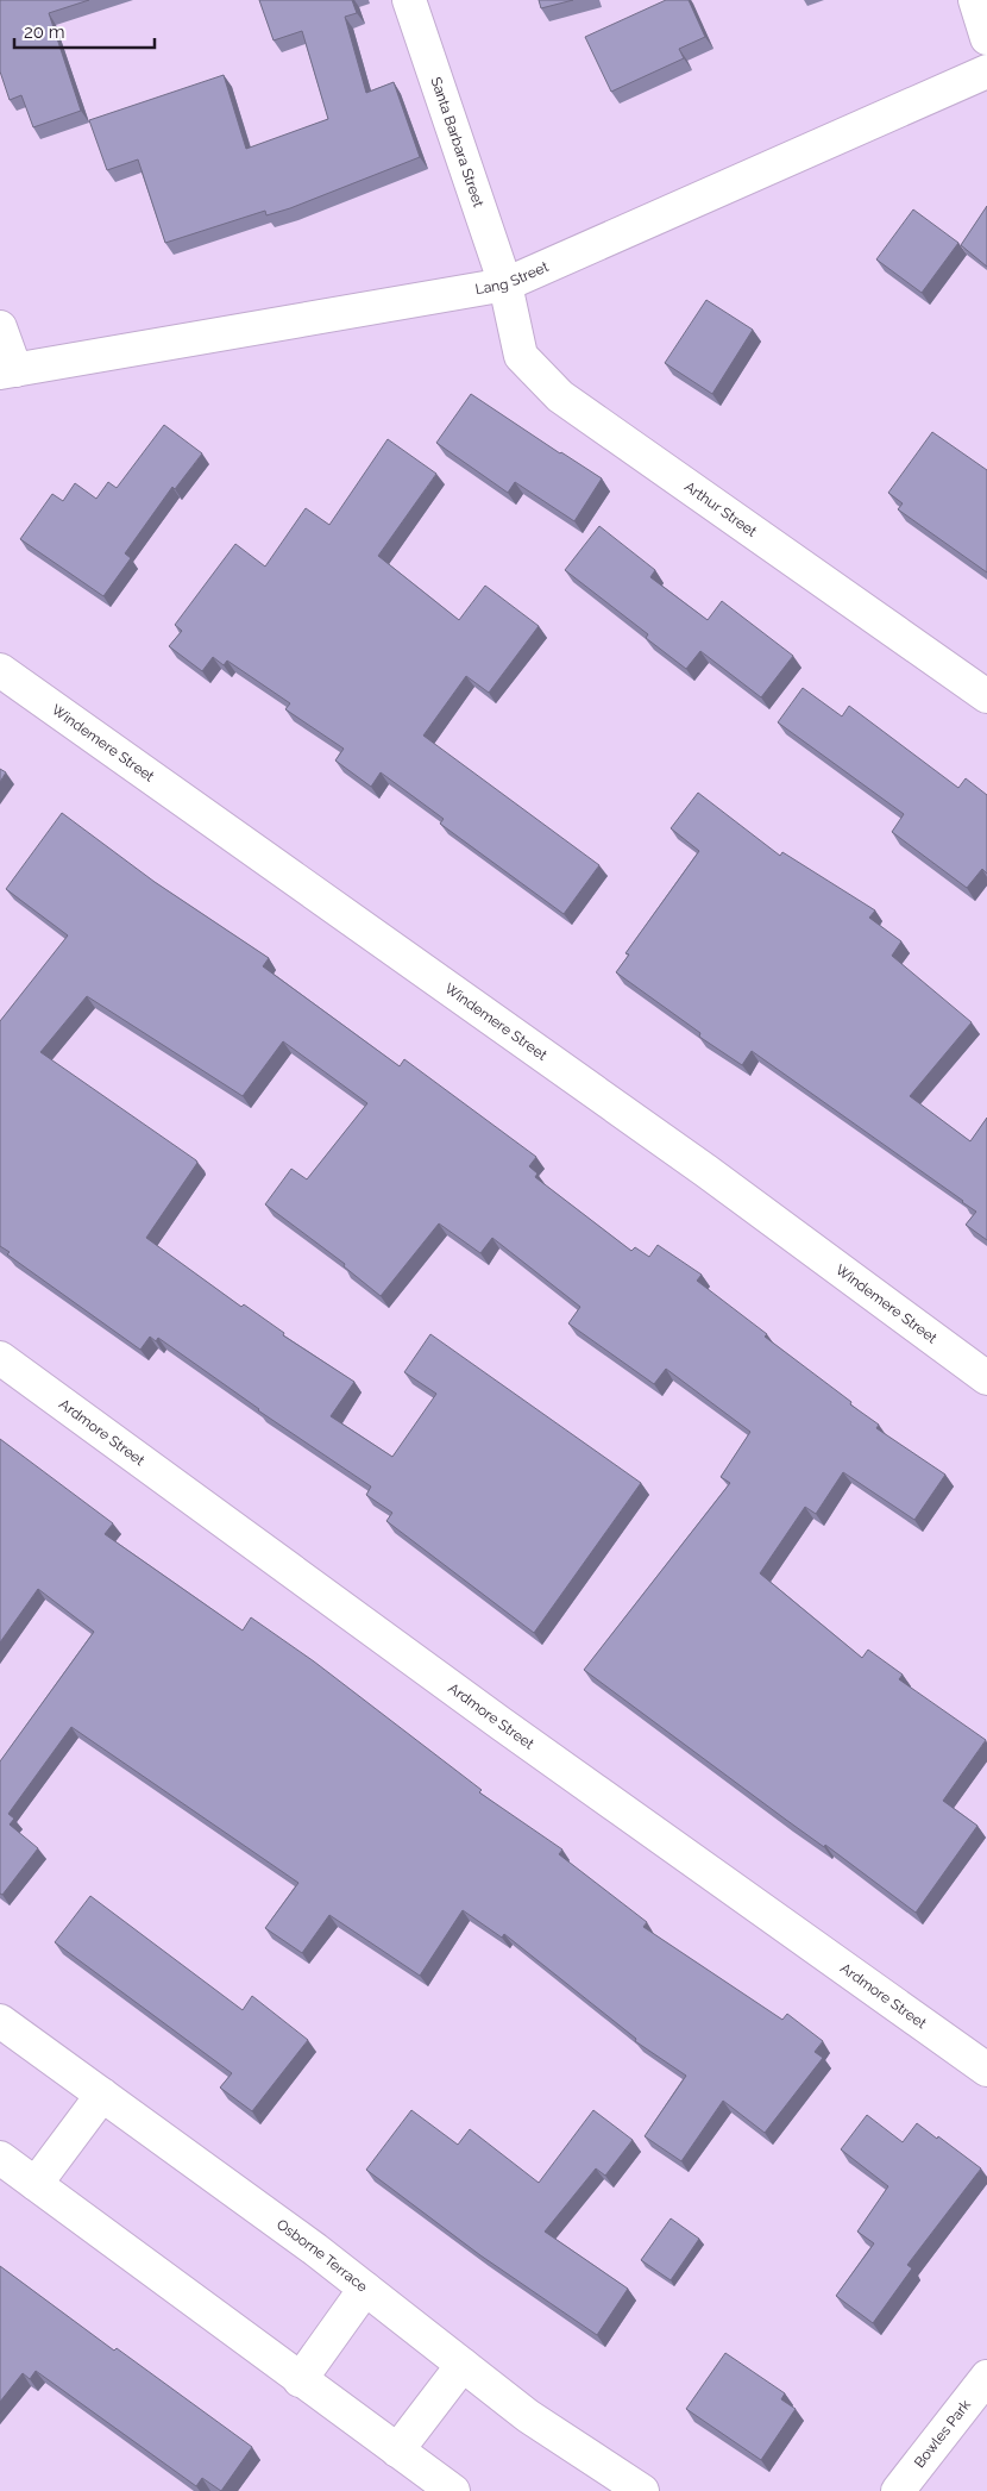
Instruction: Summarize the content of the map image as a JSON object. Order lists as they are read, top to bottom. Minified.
{"streets":{"street":["Santa Barbara Street","Lang Street","Arthur Street","Windemere Street","Ardmore Street","Osborne Terrace","Bowles Park"]},"crossings":[["Santa Barbara Street","Lang Street"],["Santa Barbara Street","Arthur Street"],["Lang Street","Arthur Street"]],"scale_bar":"20 m"}
